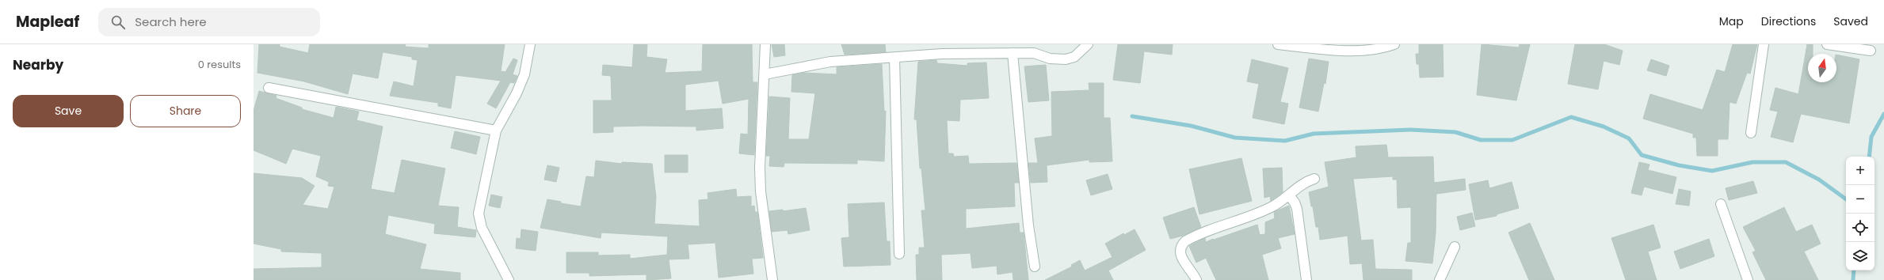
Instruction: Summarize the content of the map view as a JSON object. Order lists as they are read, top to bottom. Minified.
{"north":"top","page":{"header":"Mapleaf","search":"Search here","nav":["Map","Directions","Saved"],"heading":["Nearby","0 results"],"buttons":["Save","Share"],"map_buttons":["+","−"]}}
